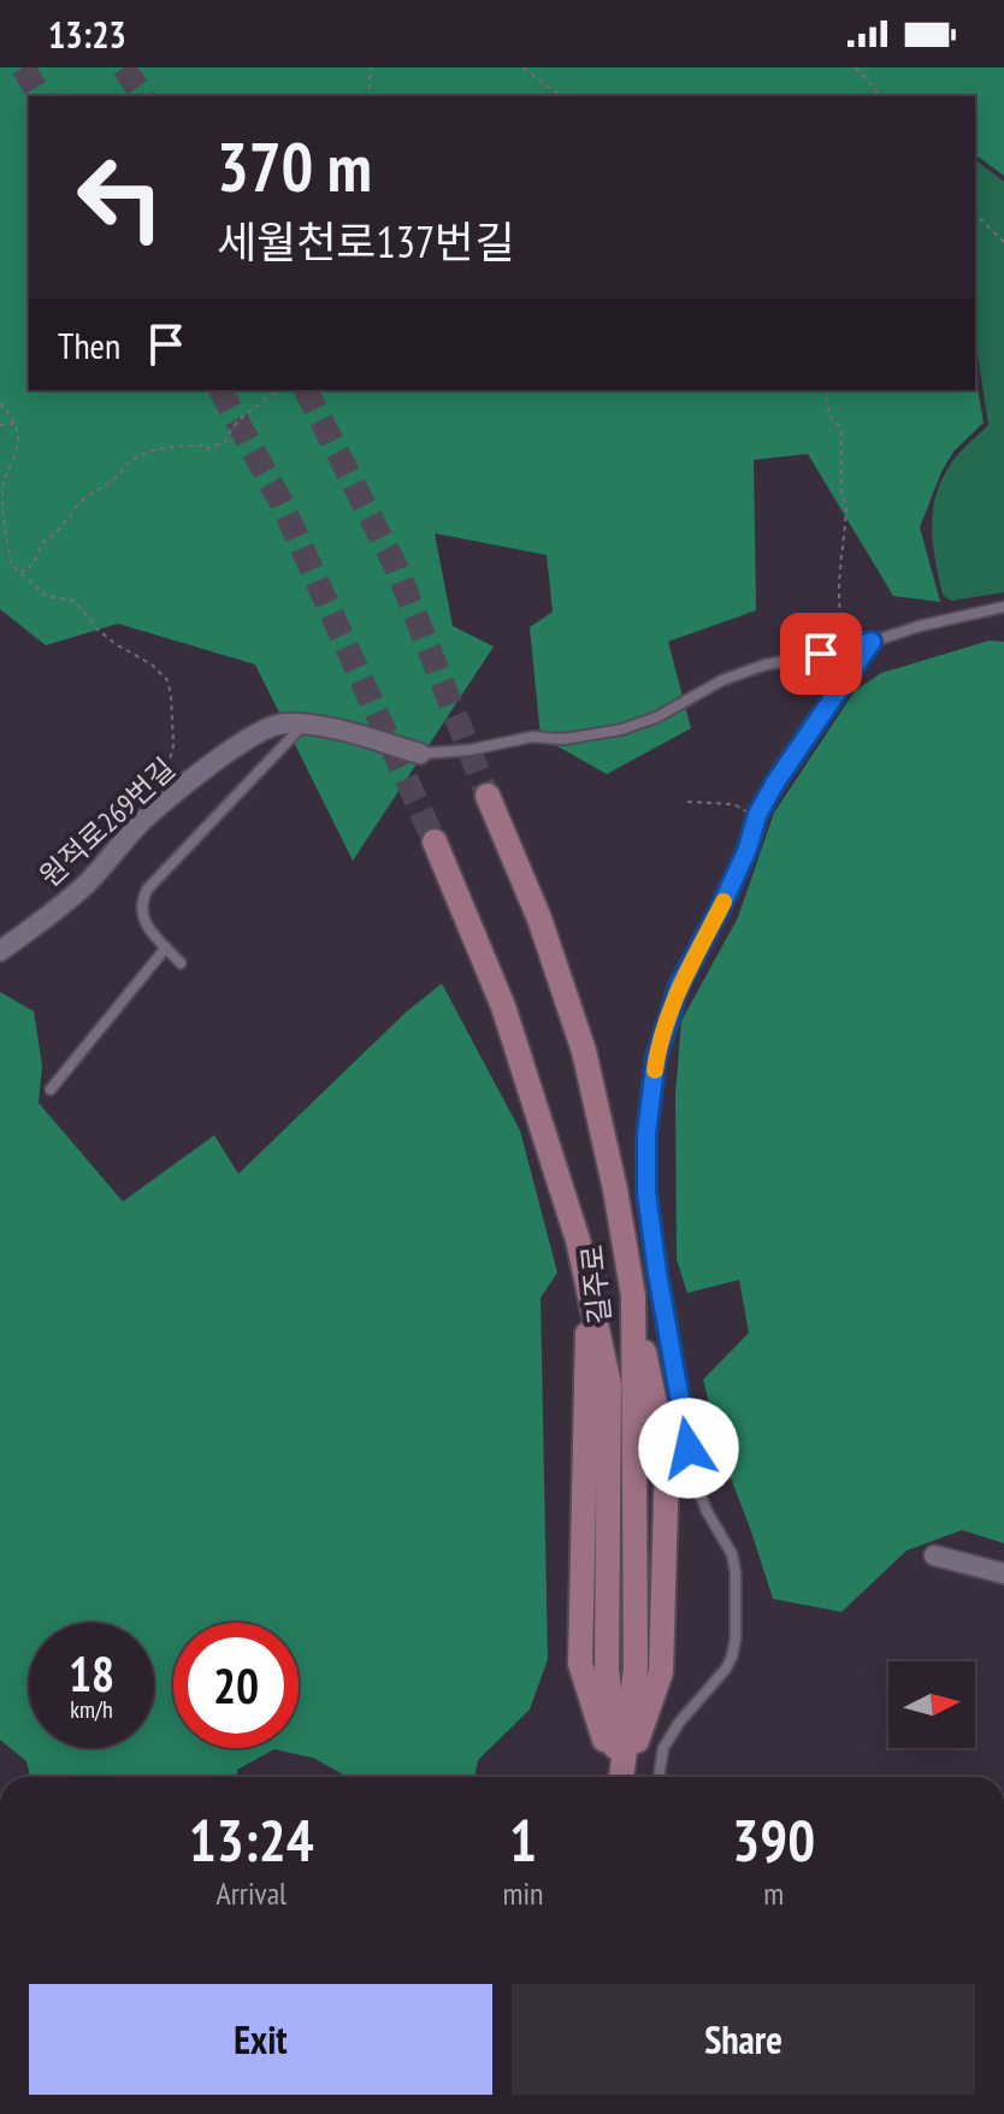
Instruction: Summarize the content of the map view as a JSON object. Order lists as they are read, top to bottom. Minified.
{"streets":{"main road":["길주로"],"street":["원적로269번길"]},"north":"right","page":{"status":"13:23","turn":["370 m","세월천로137번길"],"then":"Then","speed":"18 km/h","limit":"20","eta":["13:24","Arrival","1","min","390","m"],"buttons":["Exit","Share"]}}
